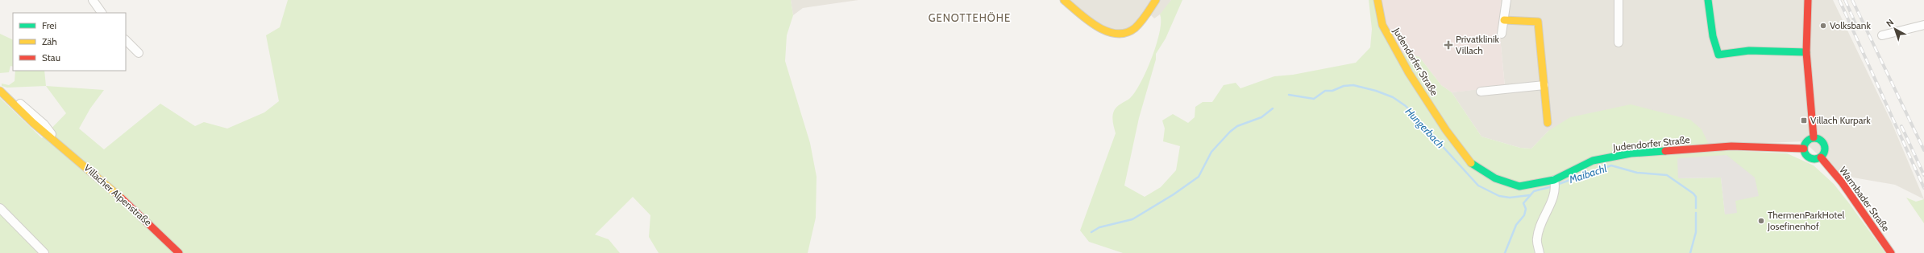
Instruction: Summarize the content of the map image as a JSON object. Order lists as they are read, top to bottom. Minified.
{"streets":{"street":["Judendorfer Straße","Villacher Alpenstraße","Warmbader Straße"]},"crossings":[["Judendorfer Straße","Warmbader Straße"]],"districts":["GENOTTEHÖHE"],"water":["Hungerbach","Maibachl"],"places":{"other":["Volksbank","ThermenParkHotel Josefinenhof"],"health":["Privatklinik Villach"],"transit":["Villach Kurpark"]},"legend":["Frei","Zäh","Stau"],"north":"top left"}
